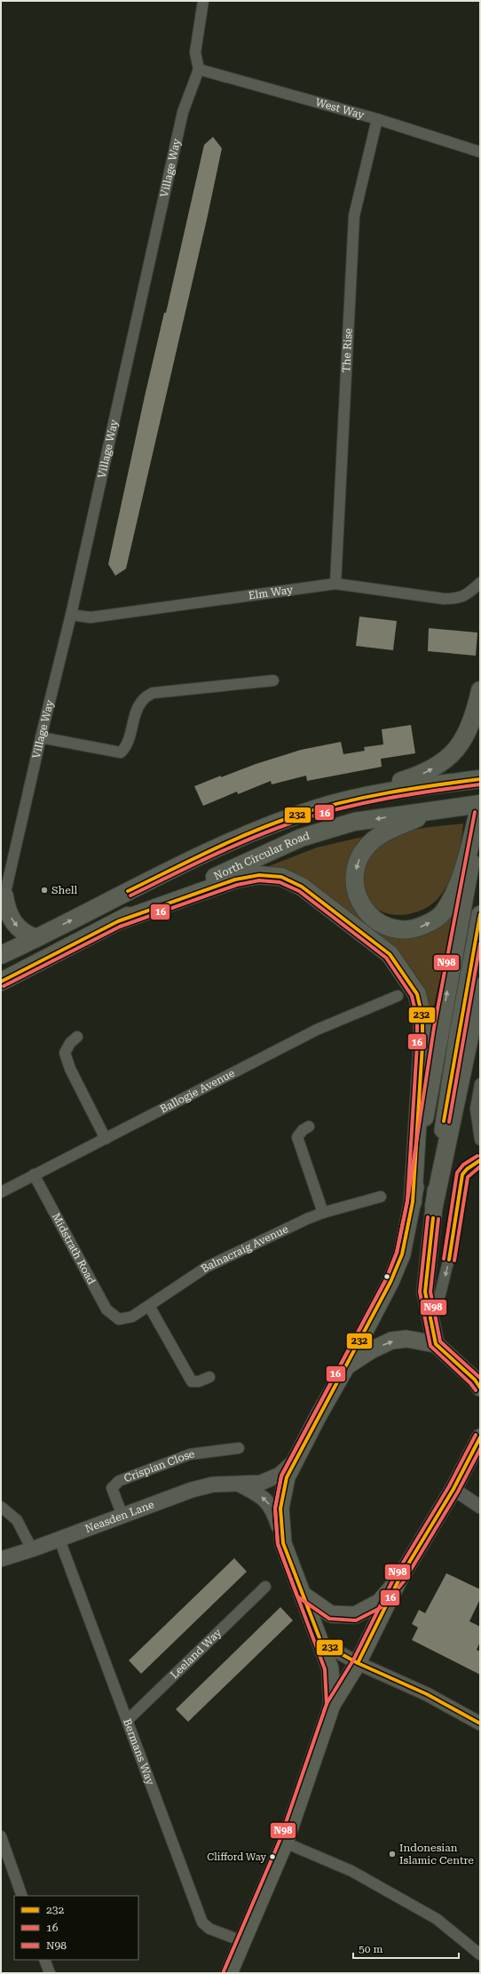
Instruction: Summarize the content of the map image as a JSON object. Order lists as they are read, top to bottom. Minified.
{"streets":{"highway":["North Circular Road"],"main road":["Neasden Lane"],"street":["West Way","Village Way","The Rise","Elm Way","Ballogie Avenue","Midstrath Road","Balnacraig Avenue","Crispian Close","Leeland Way","Bermans Way"]},"crossings":[["West Way","Village Way"],["West Way","The Rise"],["Village Way","Elm Way"],["The Rise","Elm Way"],["Ballogie Avenue","Midstrath Road"],["Midstrath Road","Balnacraig Avenue"],["Crispian Close","Neasden Lane"],["Neasden Lane","Bermans Way"],["Leeland Way","Bermans Way"]],"places":["Shell","Indonesian Islamic Centre","Clifford Way"],"lines":["transit line 232","transit line 16","transit line N98"],"legend":["232","16","N98"],"scale_bar":"50 m"}
